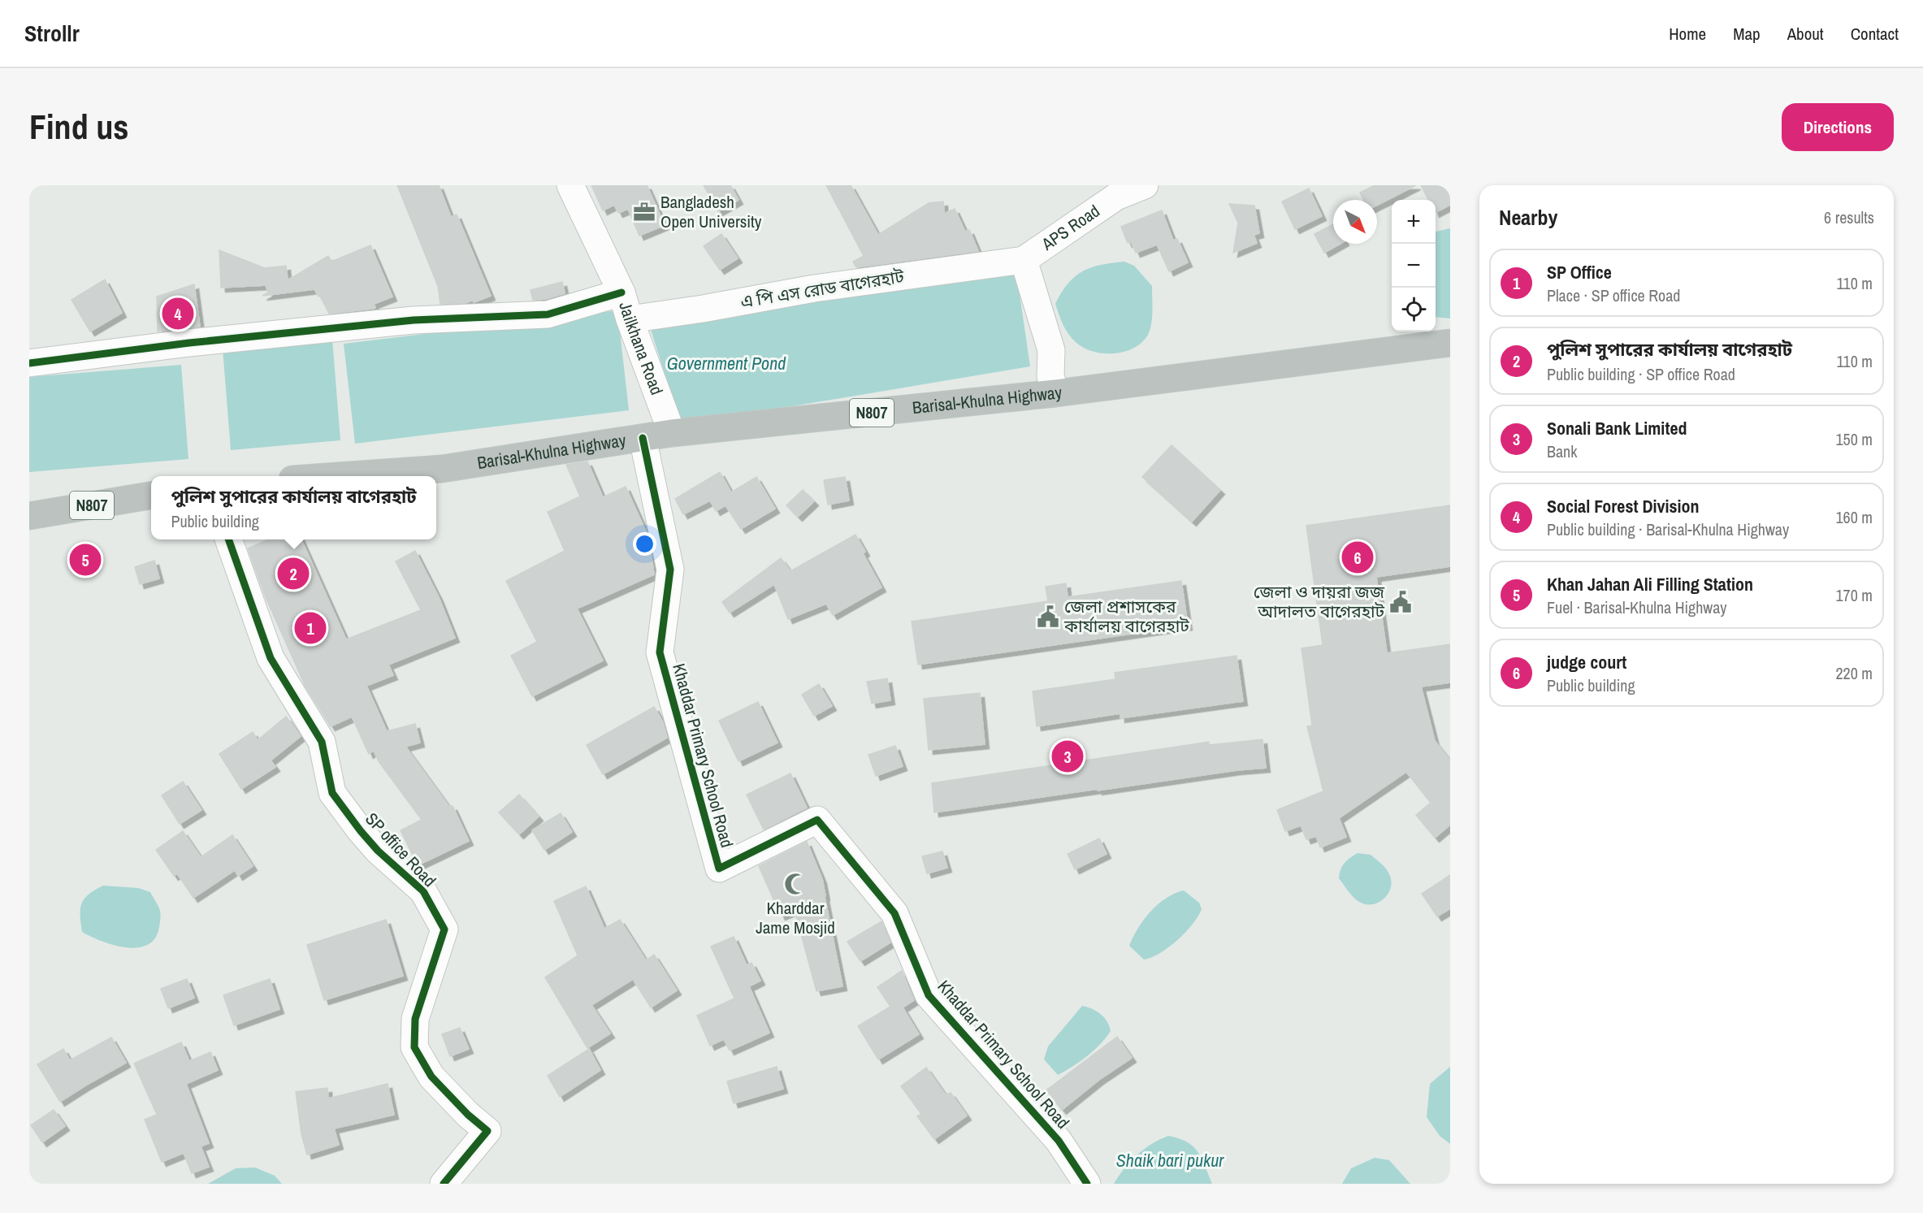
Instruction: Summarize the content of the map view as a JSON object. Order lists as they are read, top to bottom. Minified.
{"streets":{"highway":["Barisal-Khulna Highway","N807"],"street":["APS Road","এ পি এস রোড বাগেরহাট","Jailkhana Road","Khaddar Primary School Road","SP office Road"]},"crossings":[["APS Road","এ পি এস রোড বাগেরহাট"],["APS Road","Barisal-Khulna Highway"],["এ পি এস রোড বাগেরহাট","Jailkhana Road"],["Jailkhana Road","Barisal-Khulna Highway"],["Barisal-Khulna Highway","Khaddar Primary School Road"]],"water":["Government Pond","Shaik bari pukur"],"places":{"office":["Bangladesh Open University"],"public building":["জেলা ও দায়রা জজ আদালত বাগেরহাট","জেলা প্রশাসকের কার্যালয় বাগেরহাট"],"mosque":["Kharddar Jame Mosjid"]},"north":"bottom right","page":{"header":"Strollr","nav":["Home","Map","About","Contact"],"buttons":"Directions","title":"Find us","heading":["Nearby","6 results"],"map_buttons":["+","−"],"list":[{"mark":"1","name":"SP Office","note":"Place · SP office Road","value":"110 m"},{"mark":"2","name":"পুলিশ সুপারের কার্যালয় বাগেরহাট","note":"Public building · SP office Road","value":"110 m"},{"mark":"3","name":"Sonali Bank Limited","note":"Bank","value":"150 m"},{"mark":"4","name":"Social Forest Division","note":"Public building · Barisal-Khulna Highway","value":"160 m"},{"mark":"5","name":"Khan Jahan Ali Filling Station","note":"Fuel · Barisal-Khulna Highway","value":"170 m"},{"mark":"6","name":"judge court","note":"Public building","value":"220 m"}],"pins":["4","6","5","2","1","3"],"popup":["পুলিশ সুপারের কার্যালয় বাগেরহাট","Public building"]}}
